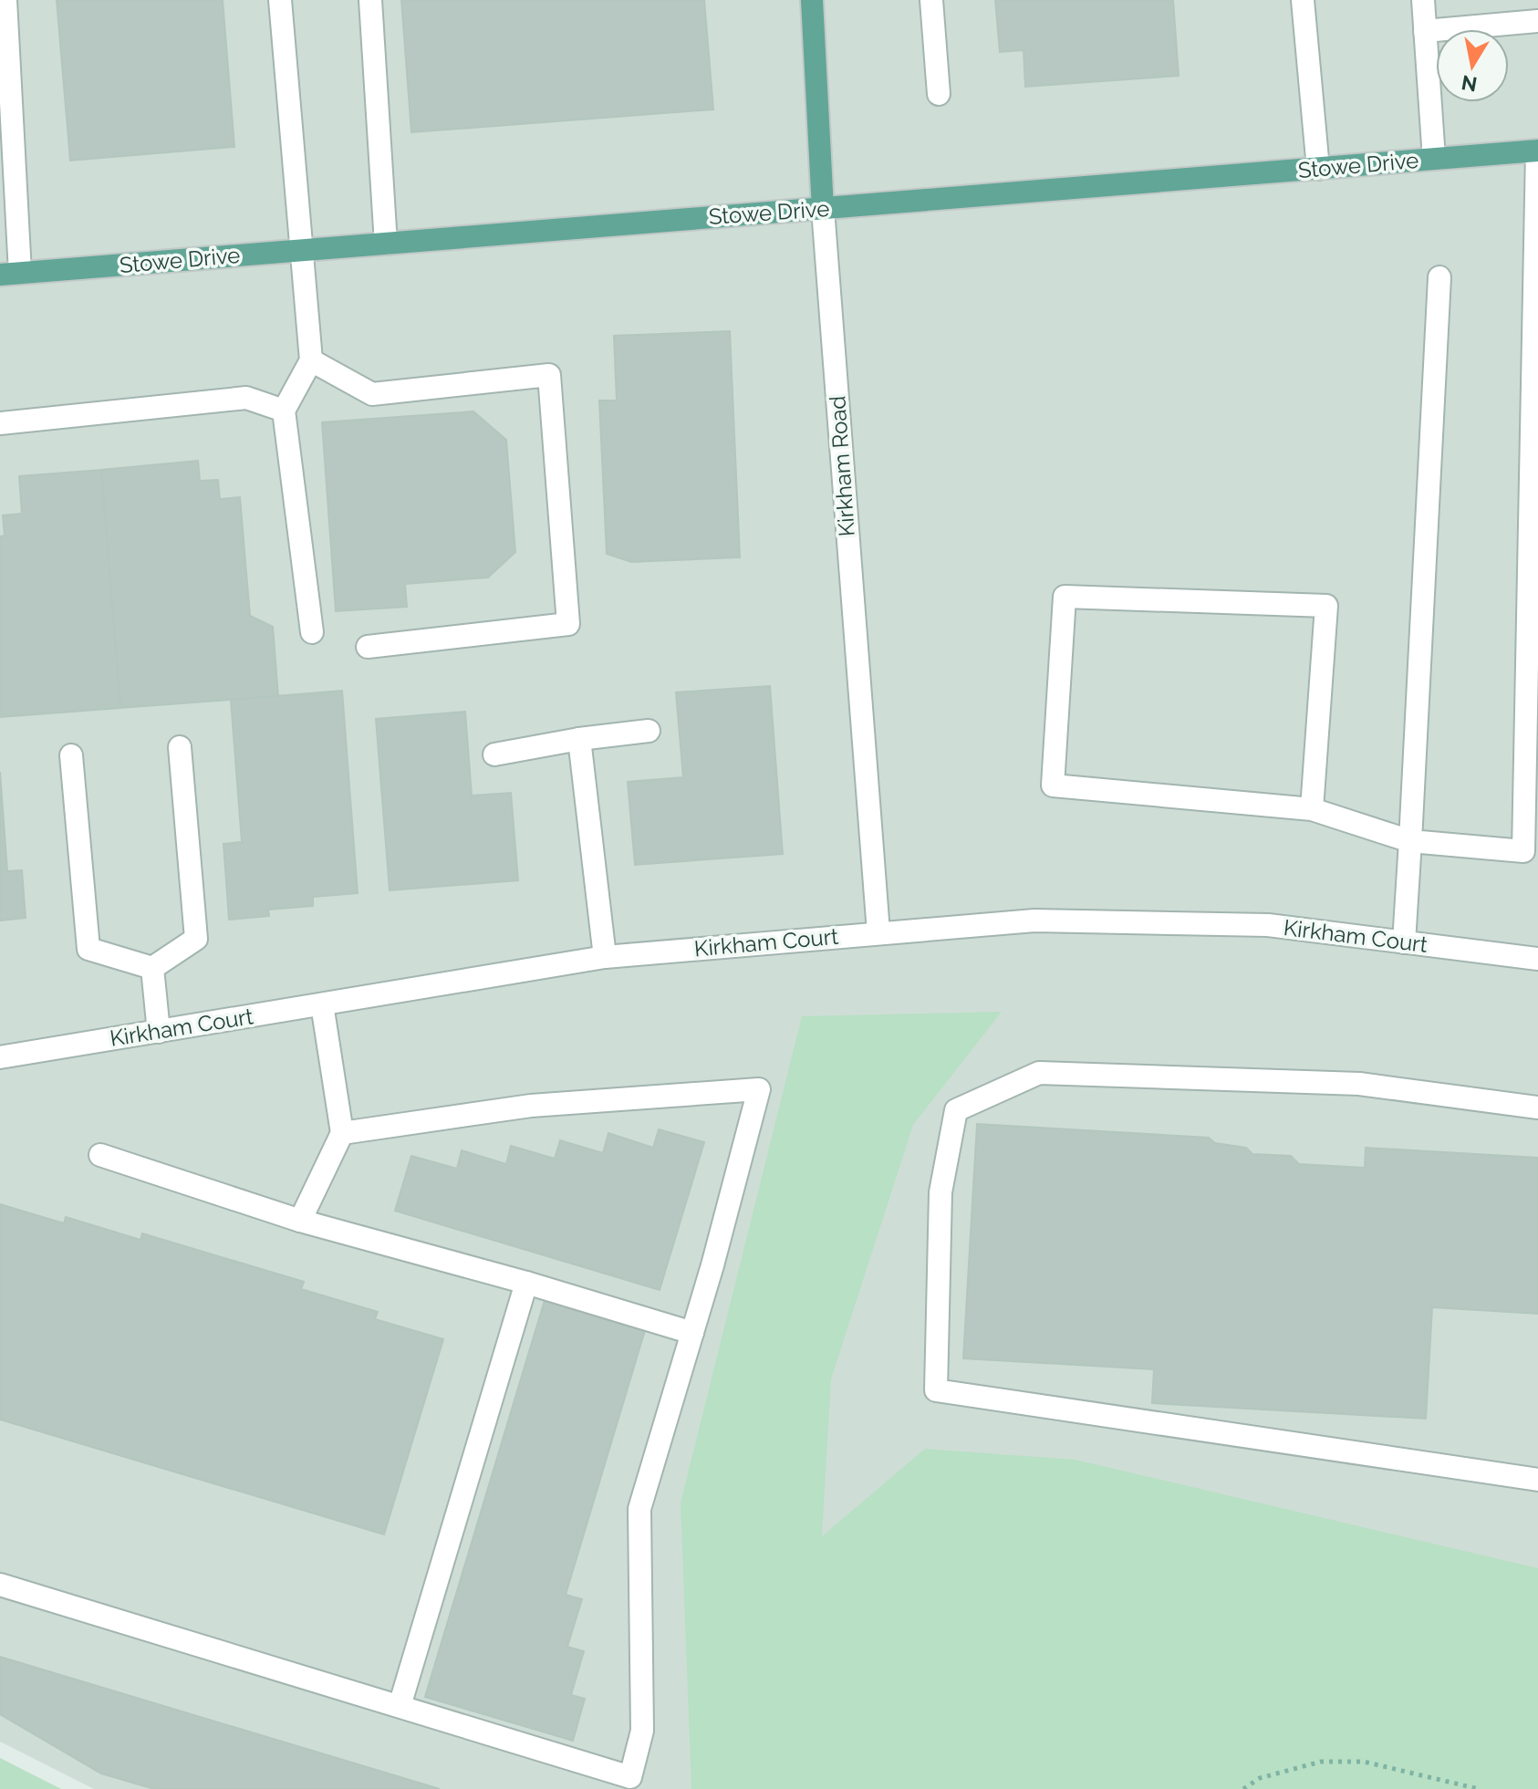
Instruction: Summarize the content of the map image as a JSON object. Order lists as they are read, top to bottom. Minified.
{"streets":{"main road":["Stowe Drive","Kirkham Road"],"street":["Kirkham Court"]},"crossings":[["Stowe Drive","Kirkham Road"],["Kirkham Road","Kirkham Court"]],"north":"bottom"}
